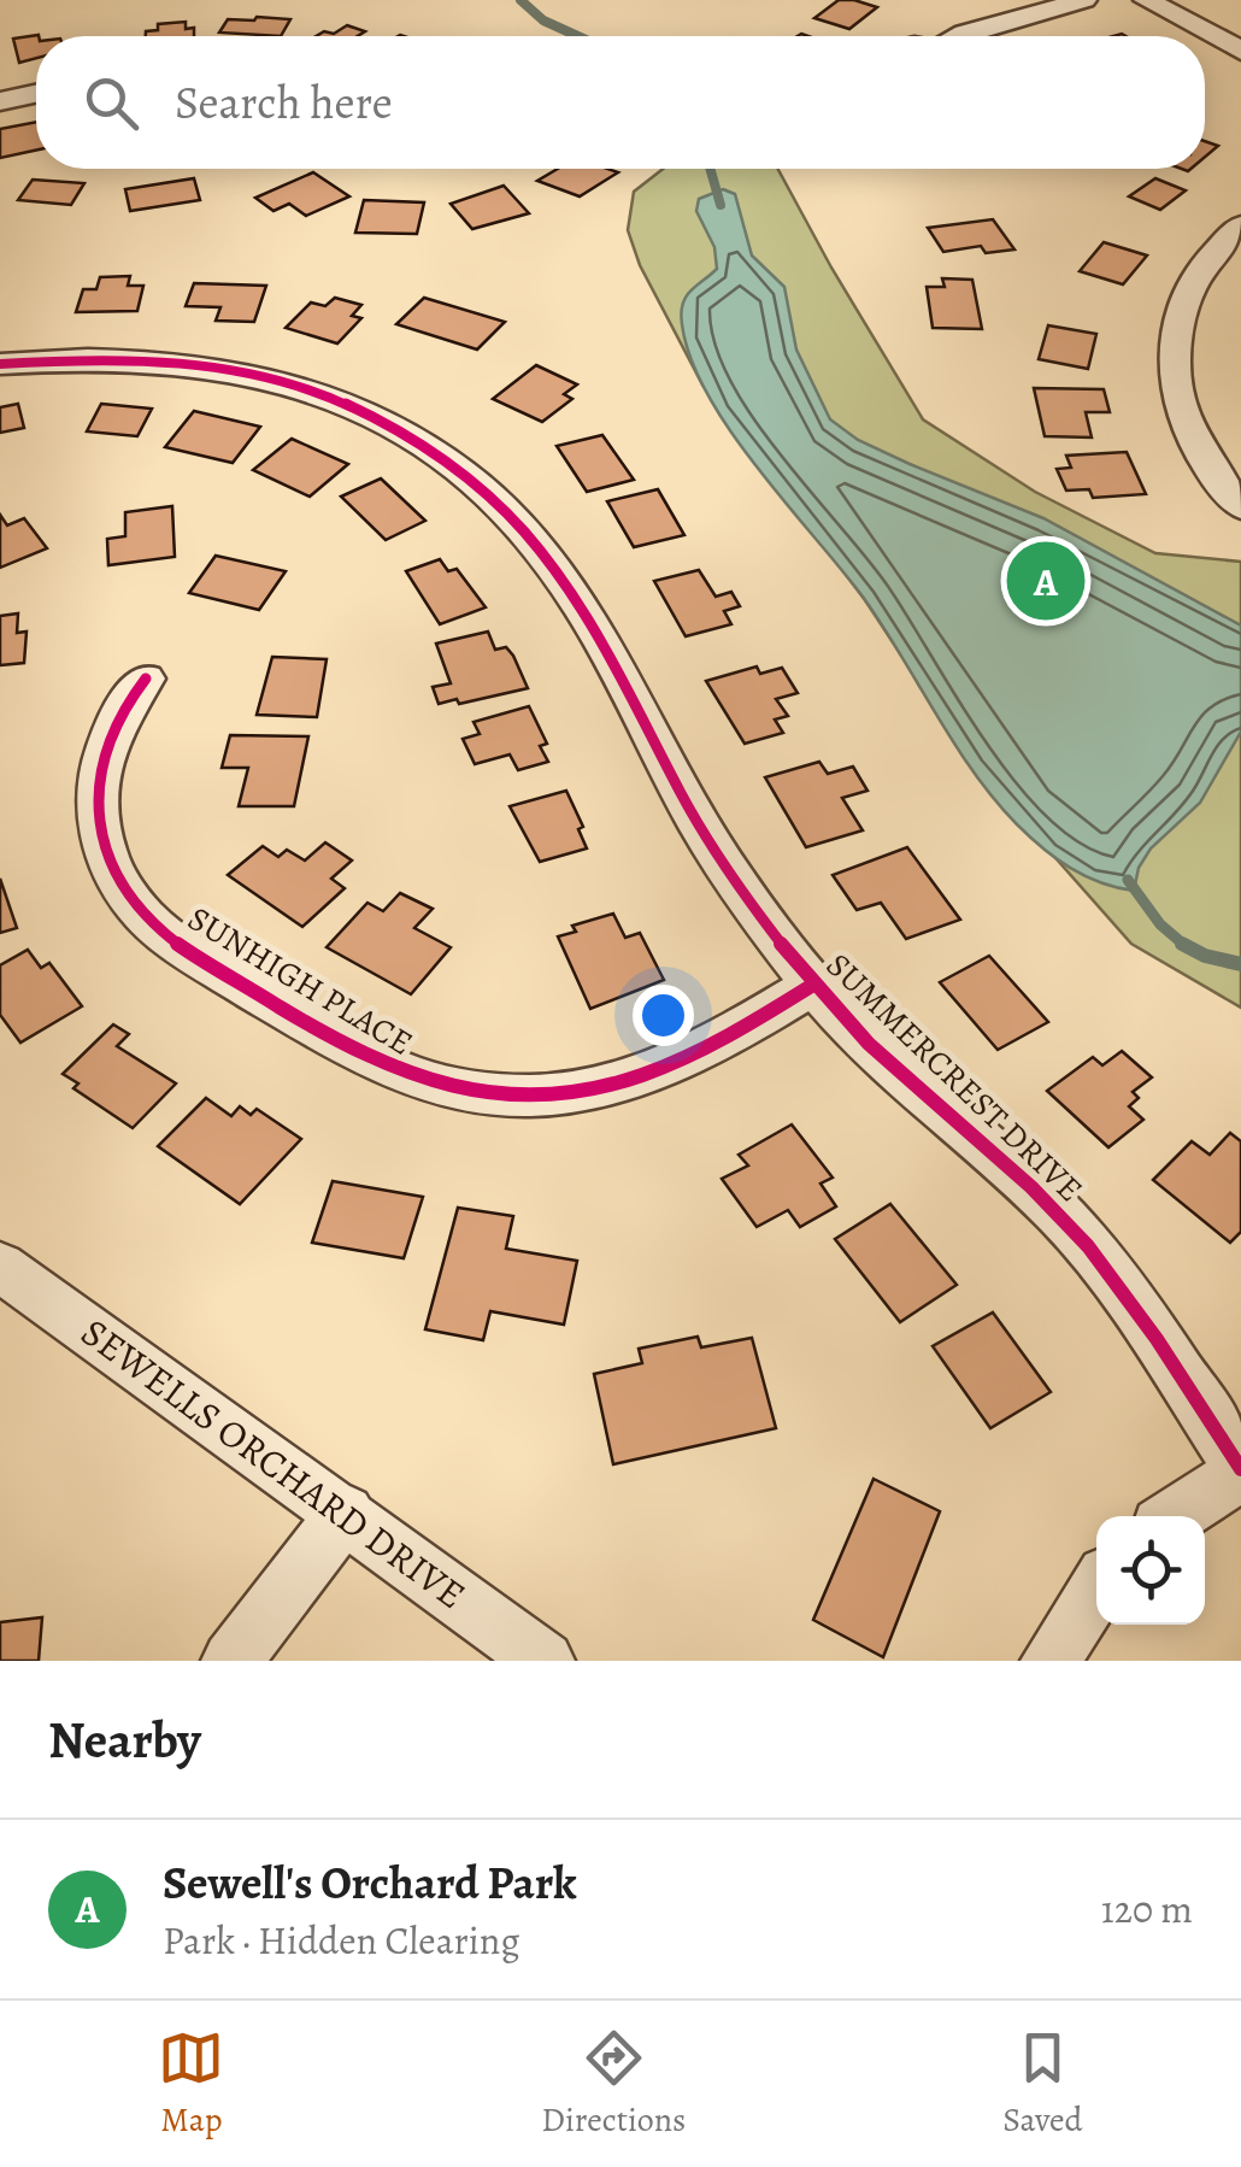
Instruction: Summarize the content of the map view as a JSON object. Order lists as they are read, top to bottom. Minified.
{"streets":{"street":["SUNHIGH PLACE","SUMMERCREST DRIVE","SEWELLS ORCHARD DRIVE"]},"crossings":[["SUNHIGH PLACE","SUMMERCREST DRIVE"]],"page":{"search":"Search here","pins":"A","heading":"Nearby","list":[{"mark":"A","name":"Sewell's Orchard Park","note":"Park · Hidden Clearing","value":"120 m"}],"nav":["Map","Directions","Saved"]}}
